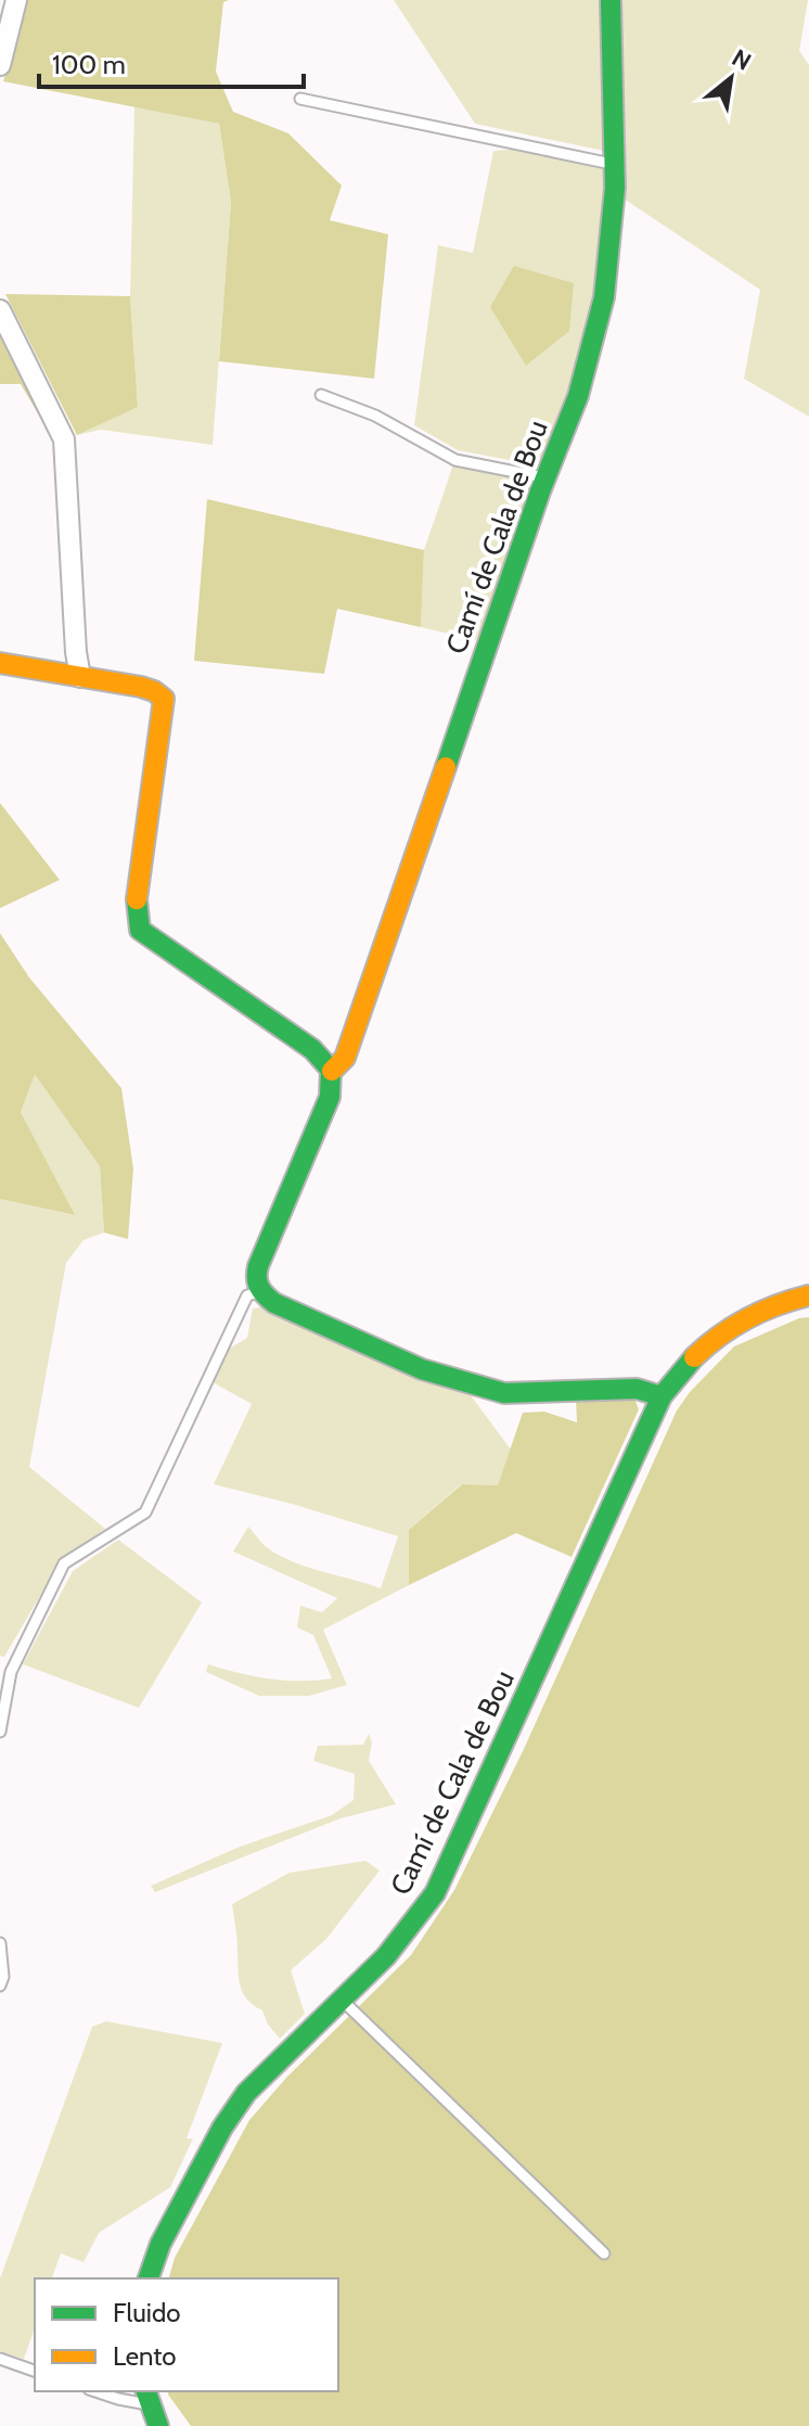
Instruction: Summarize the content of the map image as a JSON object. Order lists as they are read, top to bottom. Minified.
{"streets":{"street":["Camí de Cala de Bou"]},"legend":["Fluido","Lento"],"scale_bar":"100 m","north":"top right"}
